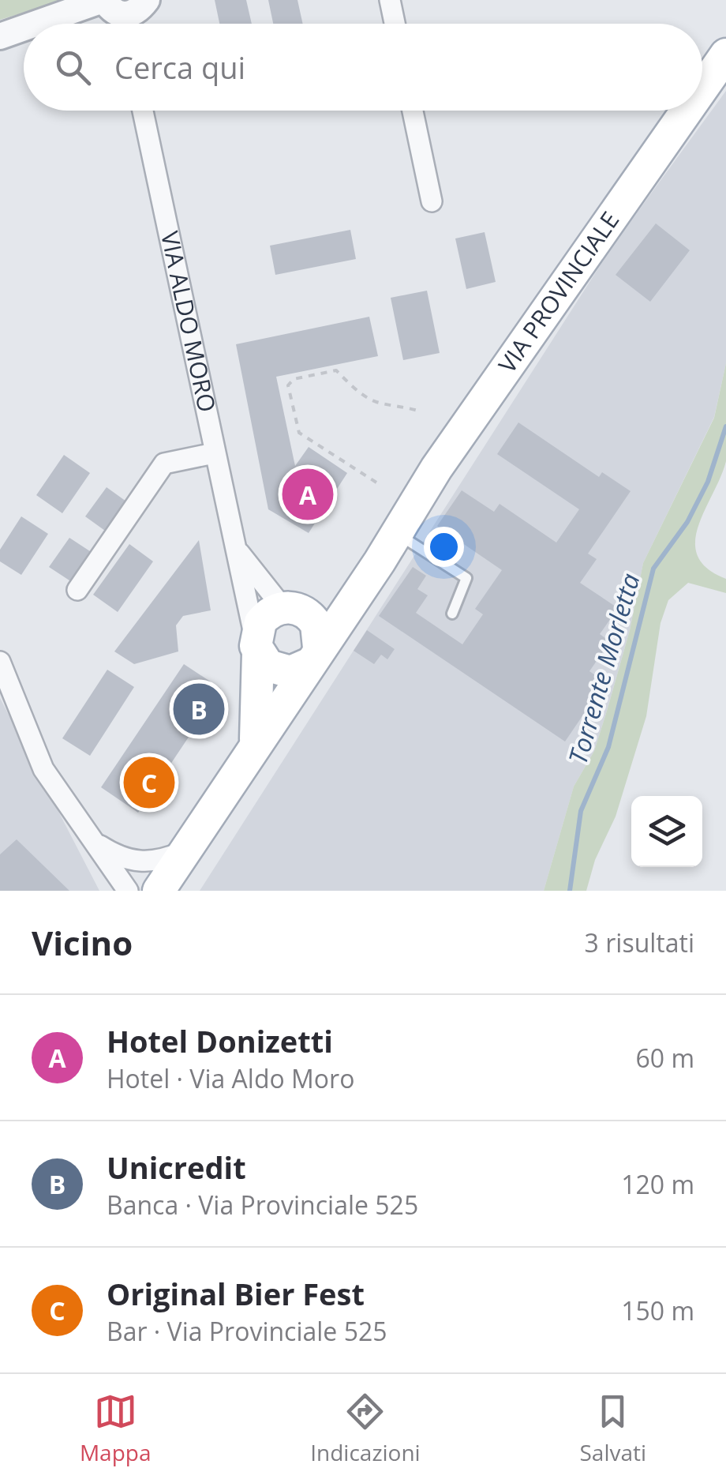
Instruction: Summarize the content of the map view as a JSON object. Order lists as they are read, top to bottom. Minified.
{"streets":{"main road":["VIA PROVINCIALE"],"street":["VIA ALDO MORO"]},"crossings":[["VIA PROVINCIALE","VIA ALDO MORO"]],"water":["Torrente Morletta"],"page":{"search":"Cerca qui","pins":["A","B","C"],"heading":["Vicino","3 risultati"],"list":[{"mark":"A","name":"Hotel Donizetti","note":"Hotel · Via Aldo Moro","value":"60 m"},{"mark":"B","name":"Unicredit","note":"Banca · Via Provinciale 525","value":"120 m"},{"mark":"C","name":"Original Bier Fest","note":"Bar · Via Provinciale 525","value":"150 m"}],"nav":["Mappa","Indicazioni","Salvati"]}}
